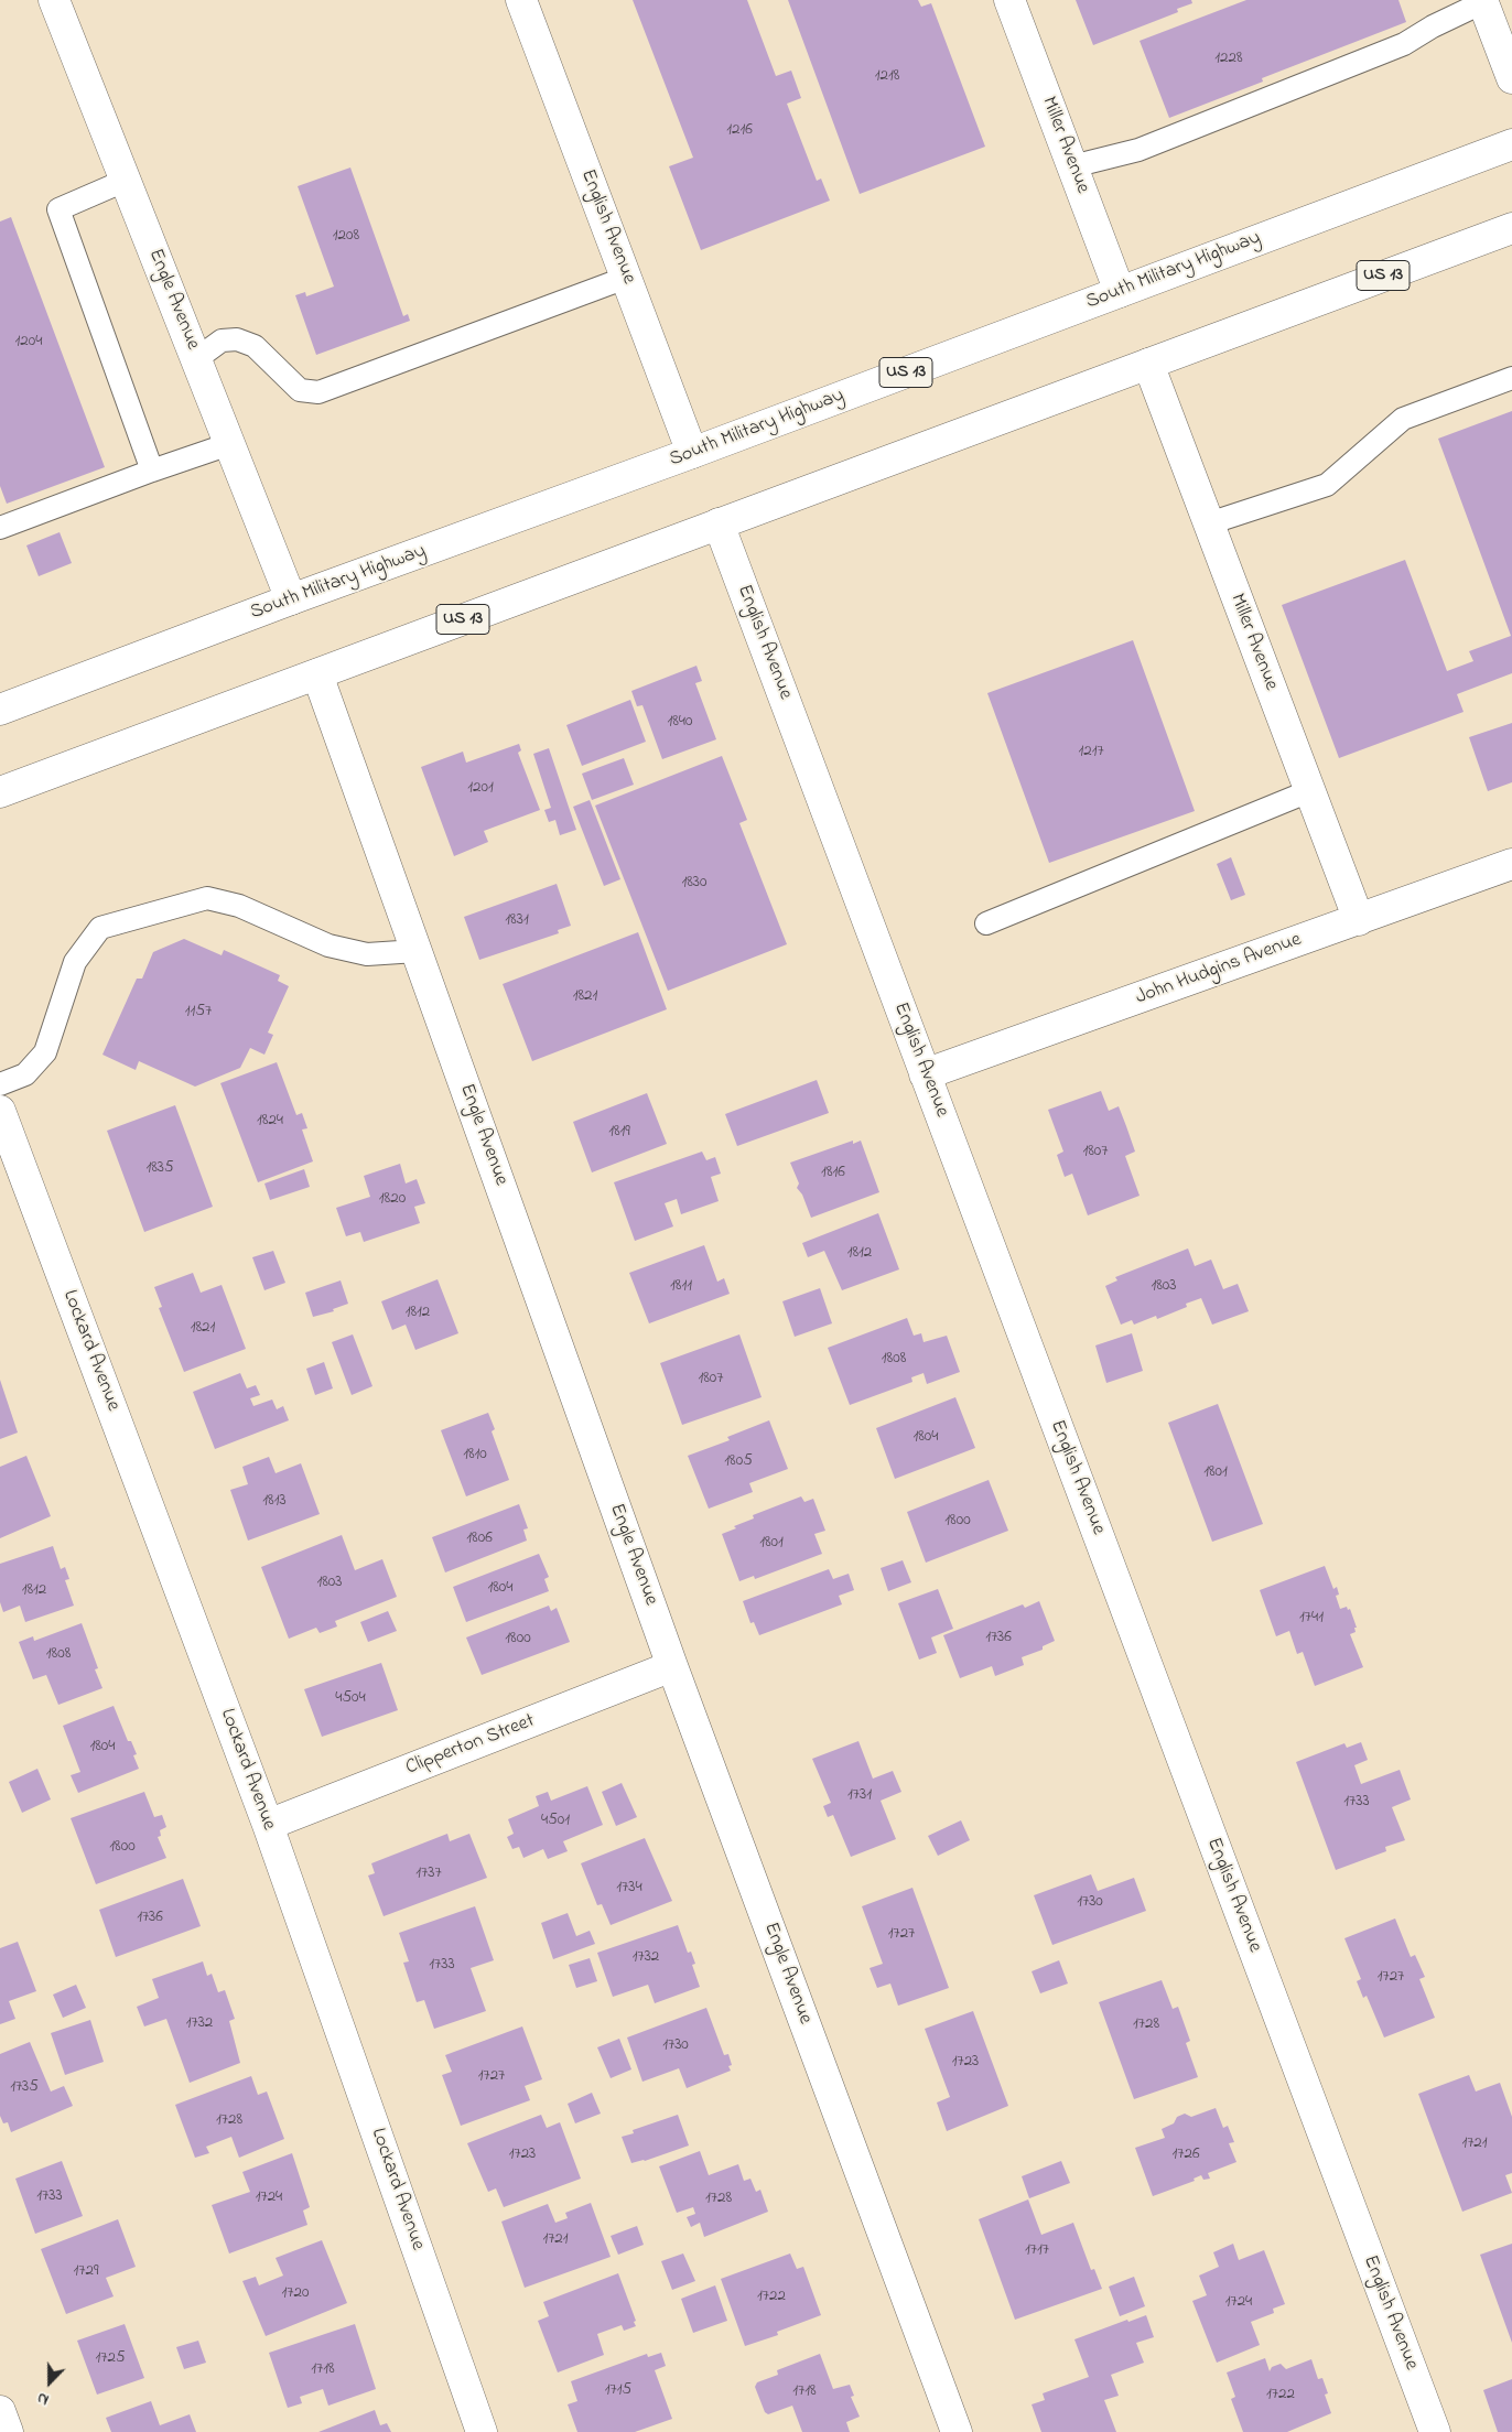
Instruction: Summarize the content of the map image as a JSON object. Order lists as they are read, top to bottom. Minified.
{"streets":{"street":["Miller Avenue","English Avenue","South Military Highway","US 13","Engle Avenue","John Hudgins Avenue","Lockard Avenue","Clipperton Street"]},"crossings":[["Miller Avenue","South Military Highway"],["Miller Avenue","US 13"],["Miller Avenue","John Hudgins Avenue"],["English Avenue","South Military Highway"],["English Avenue","US 13"],["English Avenue","John Hudgins Avenue"],["South Military Highway","Engle Avenue"],["US 13","Engle Avenue"],["Engle Avenue","Clipperton Street"],["Lockard Avenue","Clipperton Street"]],"house_numbers":["1228","1218","1216","1208","1204","1840","1217","1201","1830","1831","1821","1157","1824","1819","1807","1835","1816","1820","1812","1811","1803","1812","1821","1808","1807","1804","1810","1805","1801","1813","1800","1806","1801","1803","1804","1812","1741","1736","1800","1808","4504","1804","1731","1733","4501","1800","1737","1734","1730","1736","1727","1732","1733","1727","1732","1728","1730","1723","1727","1735","1728","1721","1723","1726","1733","1724","1728","1721","1717","1729","1720","1722","1724","1725","1718","1715","1718","1722"],"north":"bottom"}
